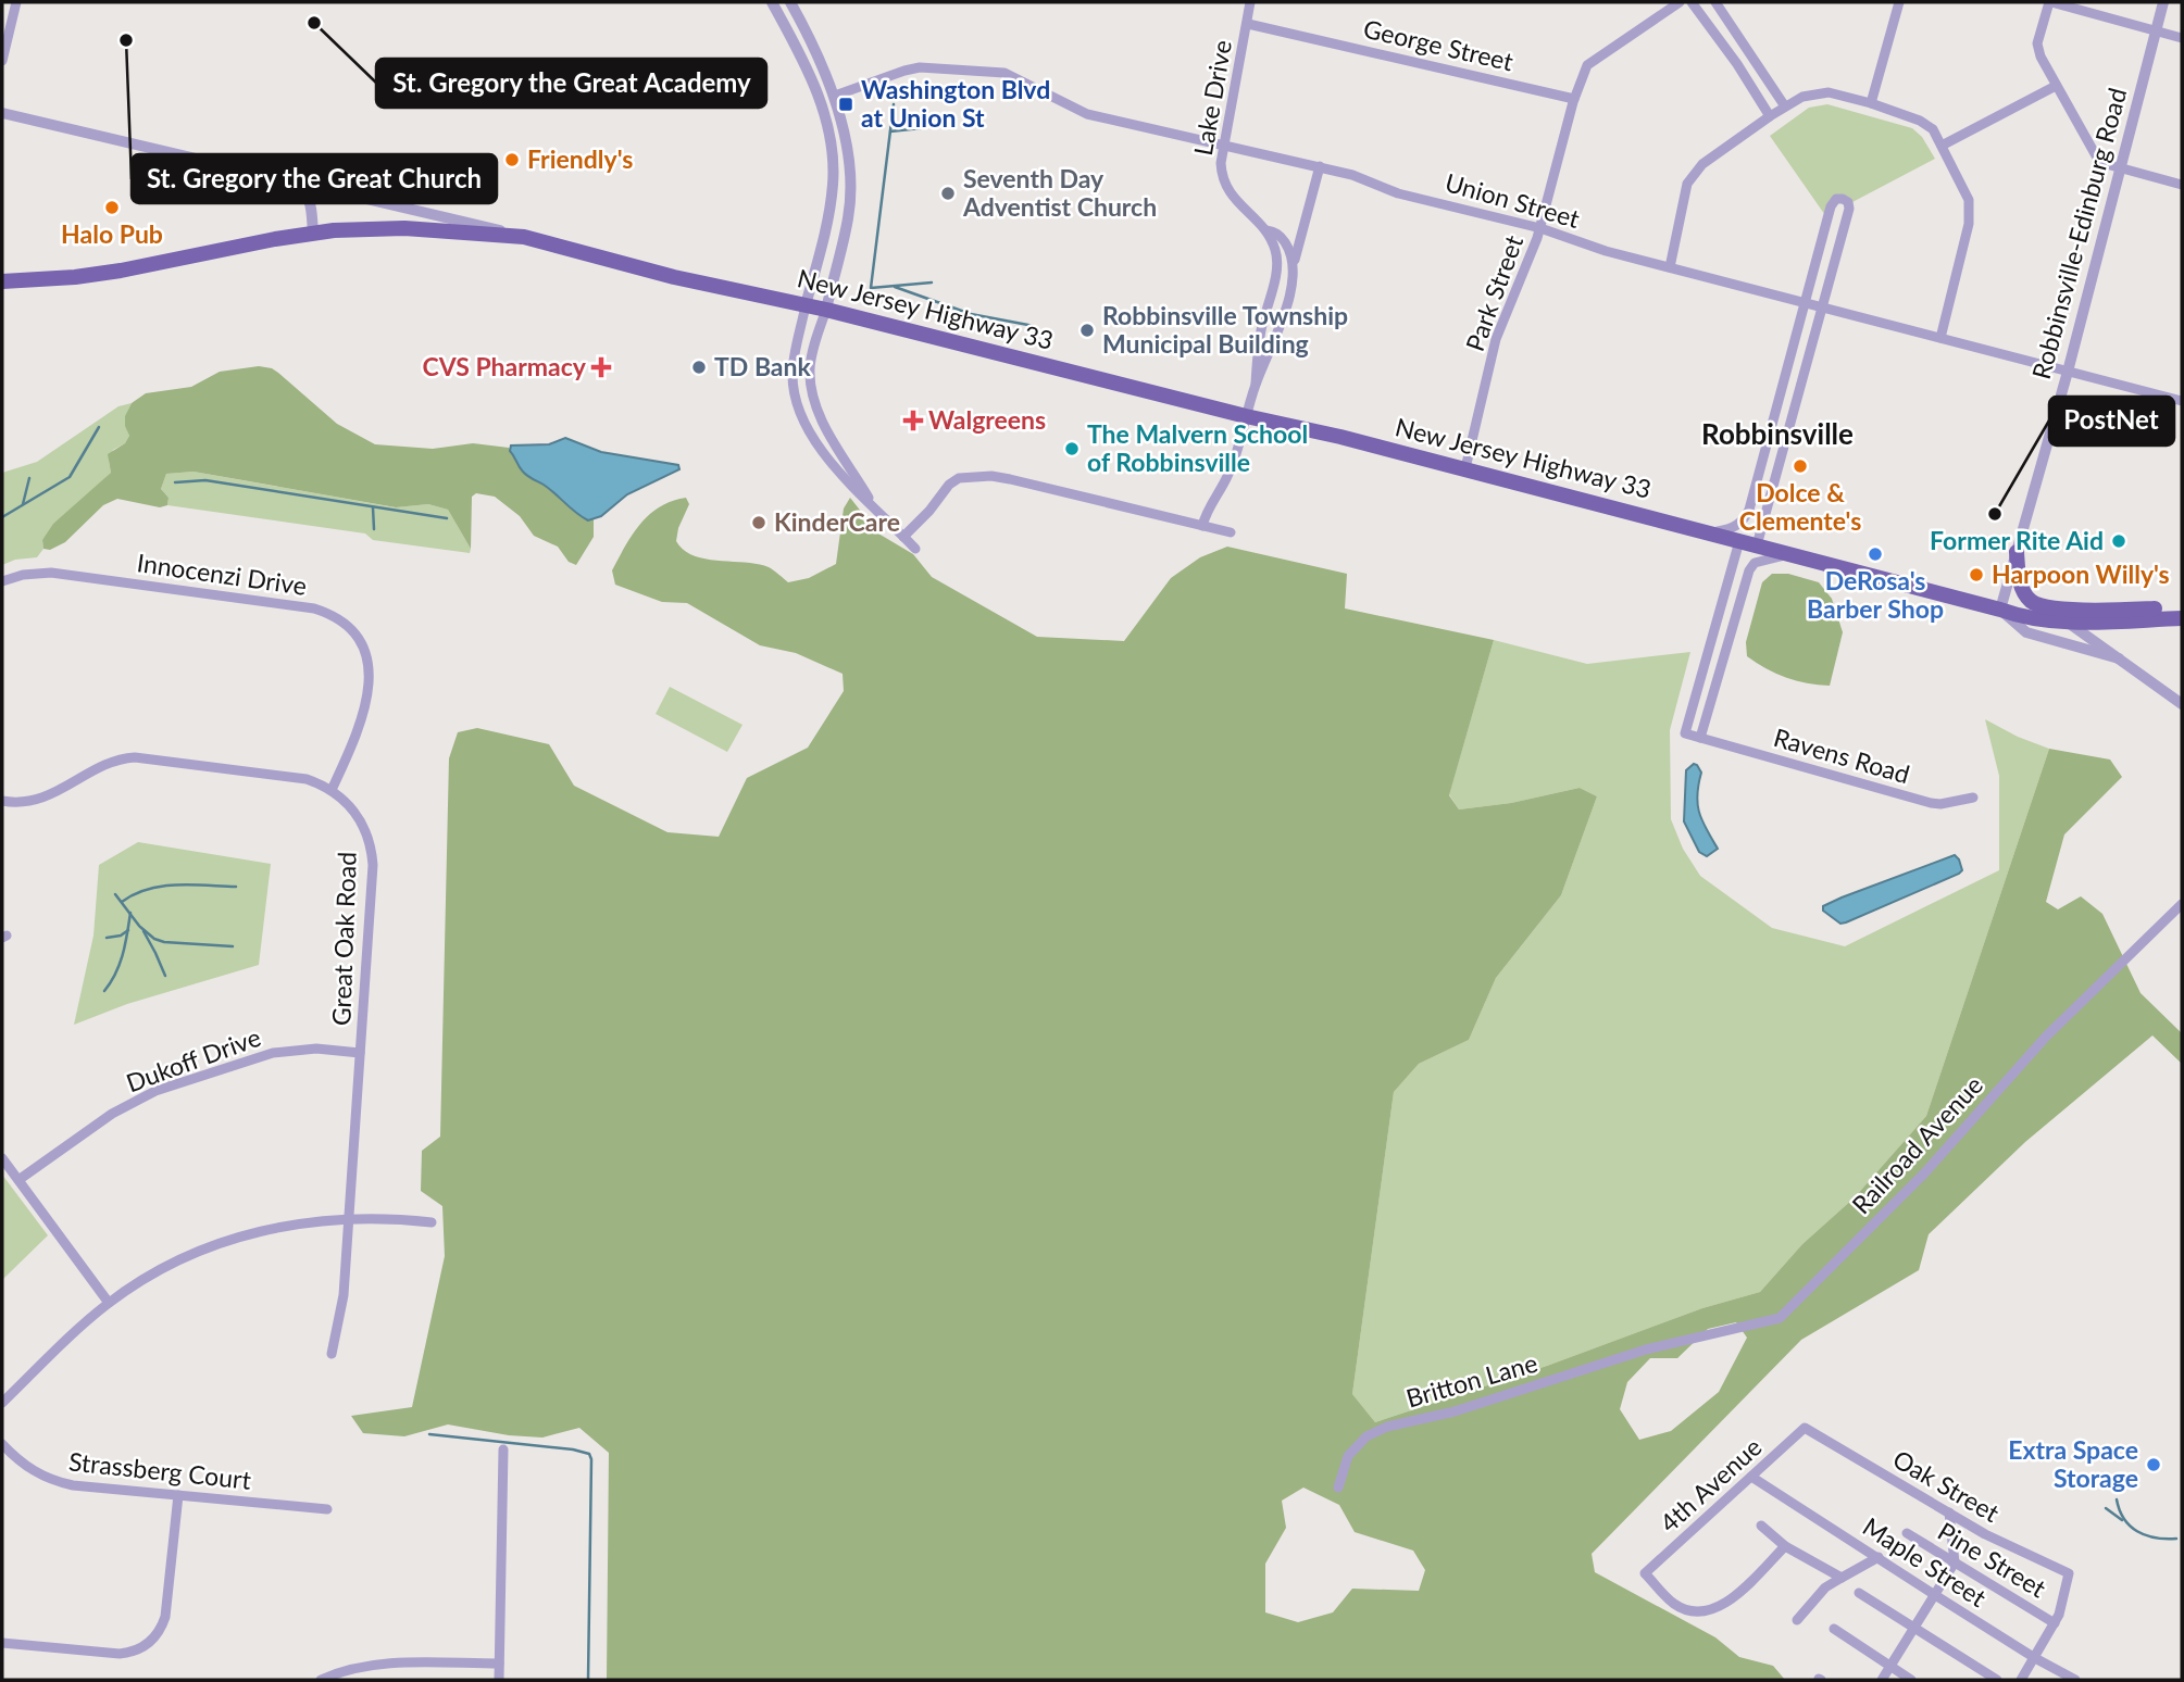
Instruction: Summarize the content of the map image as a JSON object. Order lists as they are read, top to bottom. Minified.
{"streets":{"main road":["New Jersey Highway 33"],"street":["George Street","Lake Drive","Union Street","Robbinsville-Edinburg Road","Park Street","Innocenzi Drive","Ravens Road","Great Oak Road","Dukoff Drive","Railroad Avenue","Britton Lane","Strassberg Court","4th Avenue","Oak Street","Pine Street","Maple Street"]},"crossings":[["George Street","Lake Drive"],["George Street","Park Street"],["Lake Drive","Union Street"],["Union Street","Robbinsville-Edinburg Road"],["Union Street","Park Street"],["Robbinsville-Edinburg Road","New Jersey Highway 33"],["Park Street","New Jersey Highway 33"],["Innocenzi Drive","Great Oak Road"],["Great Oak Road","Dukoff Drive"],["Railroad Avenue","Britton Lane"],["4th Avenue","Oak Street"],["4th Avenue","Maple Street"],["Oak Street","Pine Street"]],"districts":["Robbinsville"],"places":{"other":["St. Gregory the Great Academy","St. Gregory the Great Church","Friendly's","Seventh Day Adventist Church","Halo Pub","Robbinsville Township Municipal Building","TD Bank","The Malvern School of Robbinsville","Dolce & Clemente's","PostNet","KinderCare","Former Rite Aid","DeRosa's Barber Shop","Harpoon Willy's","Extra Space Storage"],"transit":["Washington Blvd at Union St"],"health":["CVS Pharmacy","Walgreens"]}}
